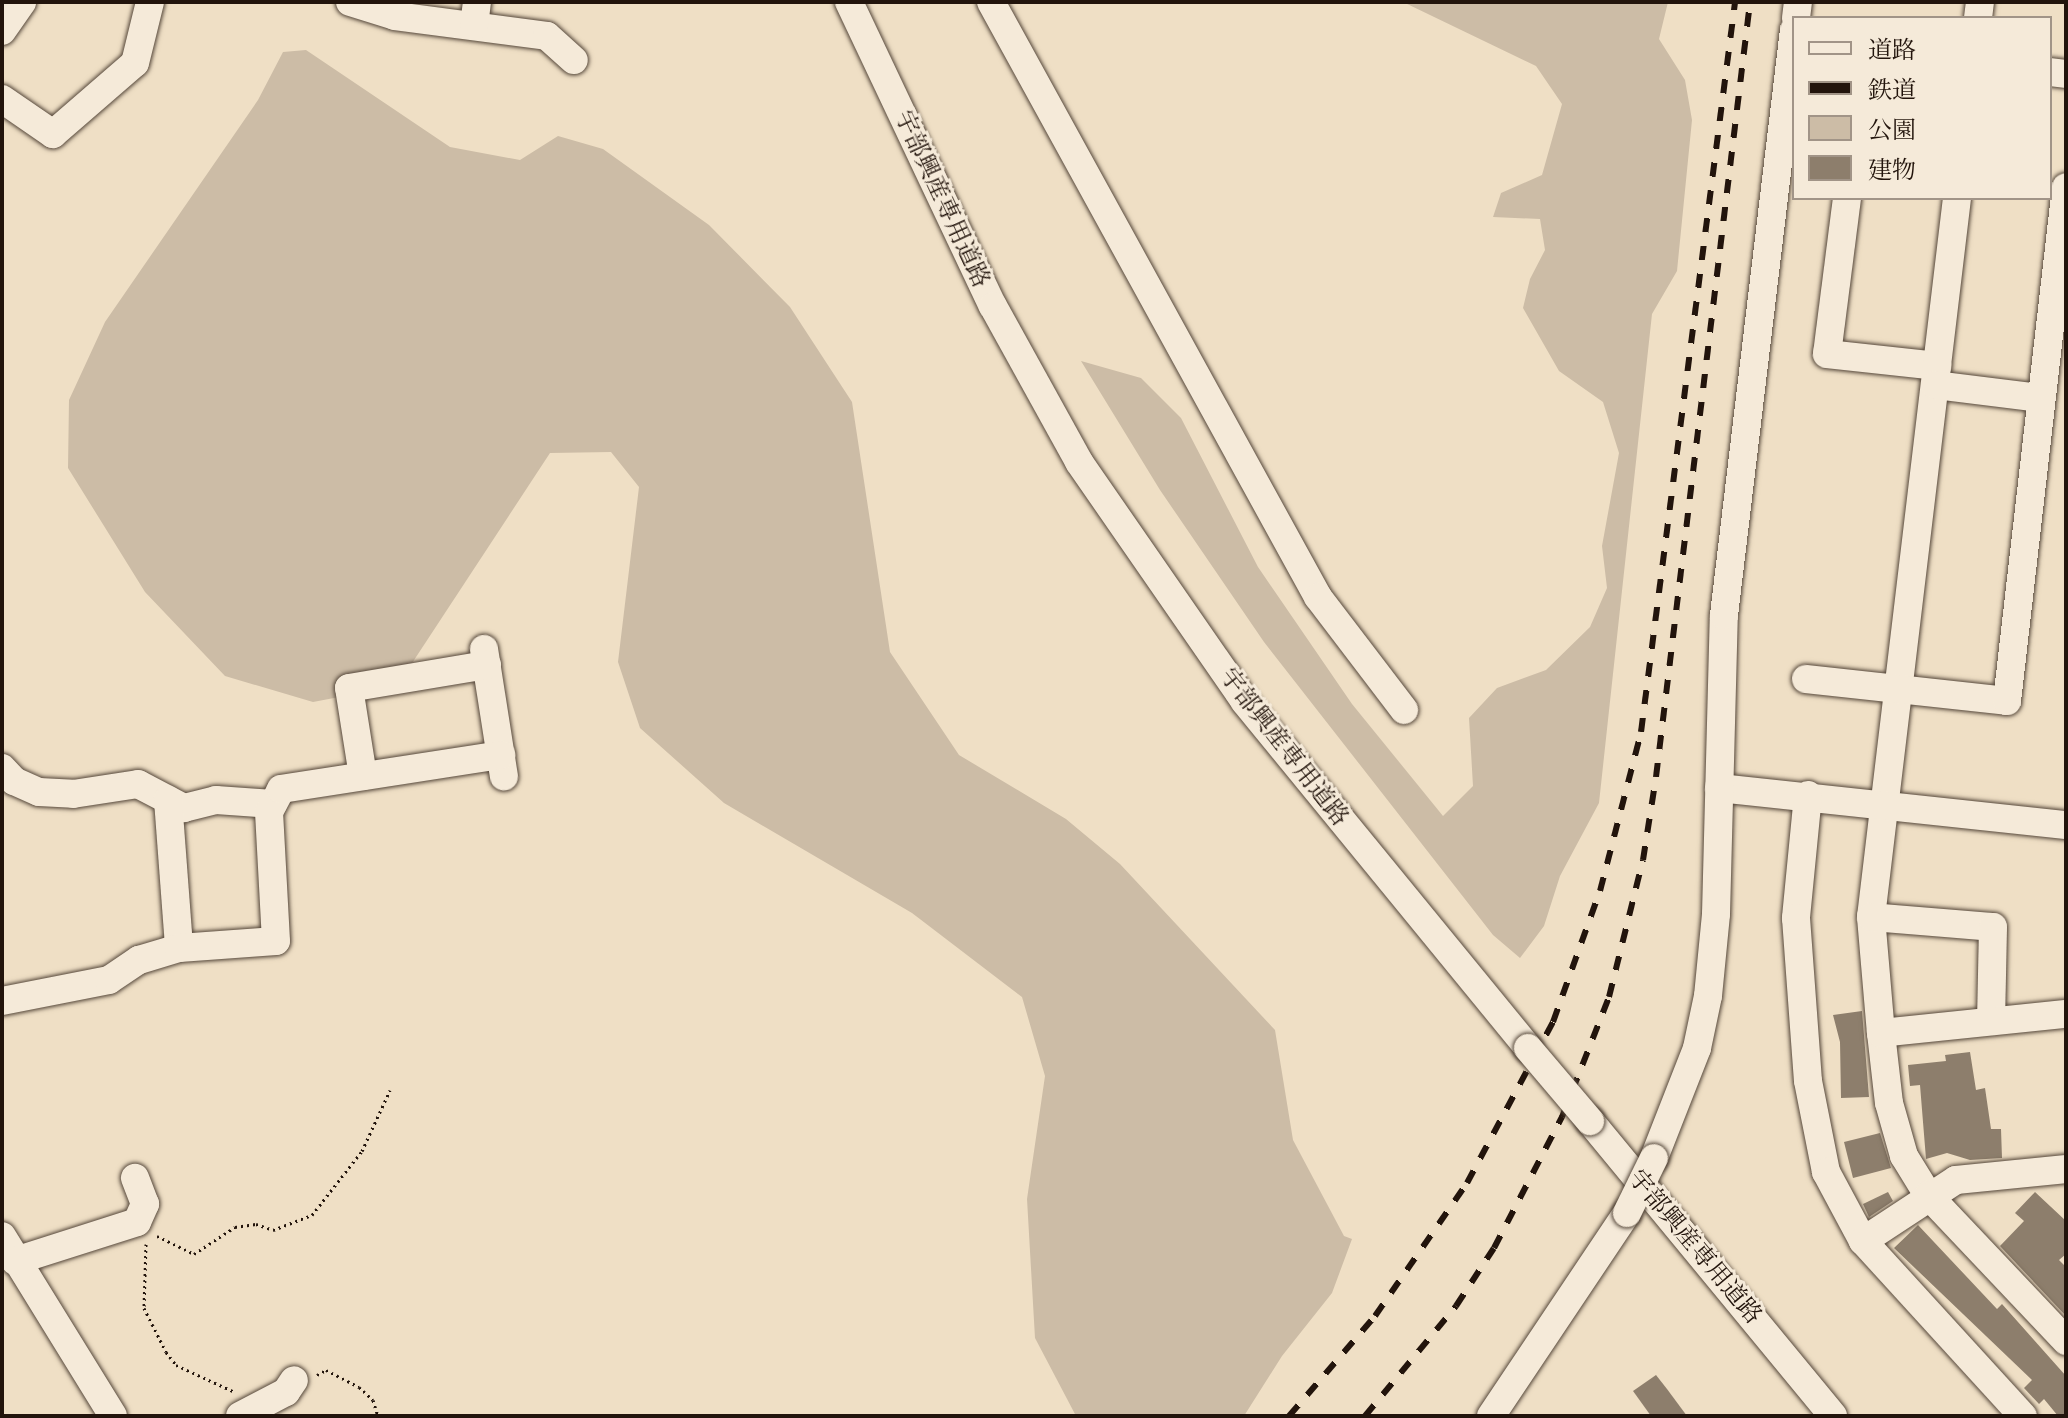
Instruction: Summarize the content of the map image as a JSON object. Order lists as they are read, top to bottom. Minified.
{"streets":{"street":["宇部興産専用道路"]},"legend":["道路","鉄道","公園","建物"]}
